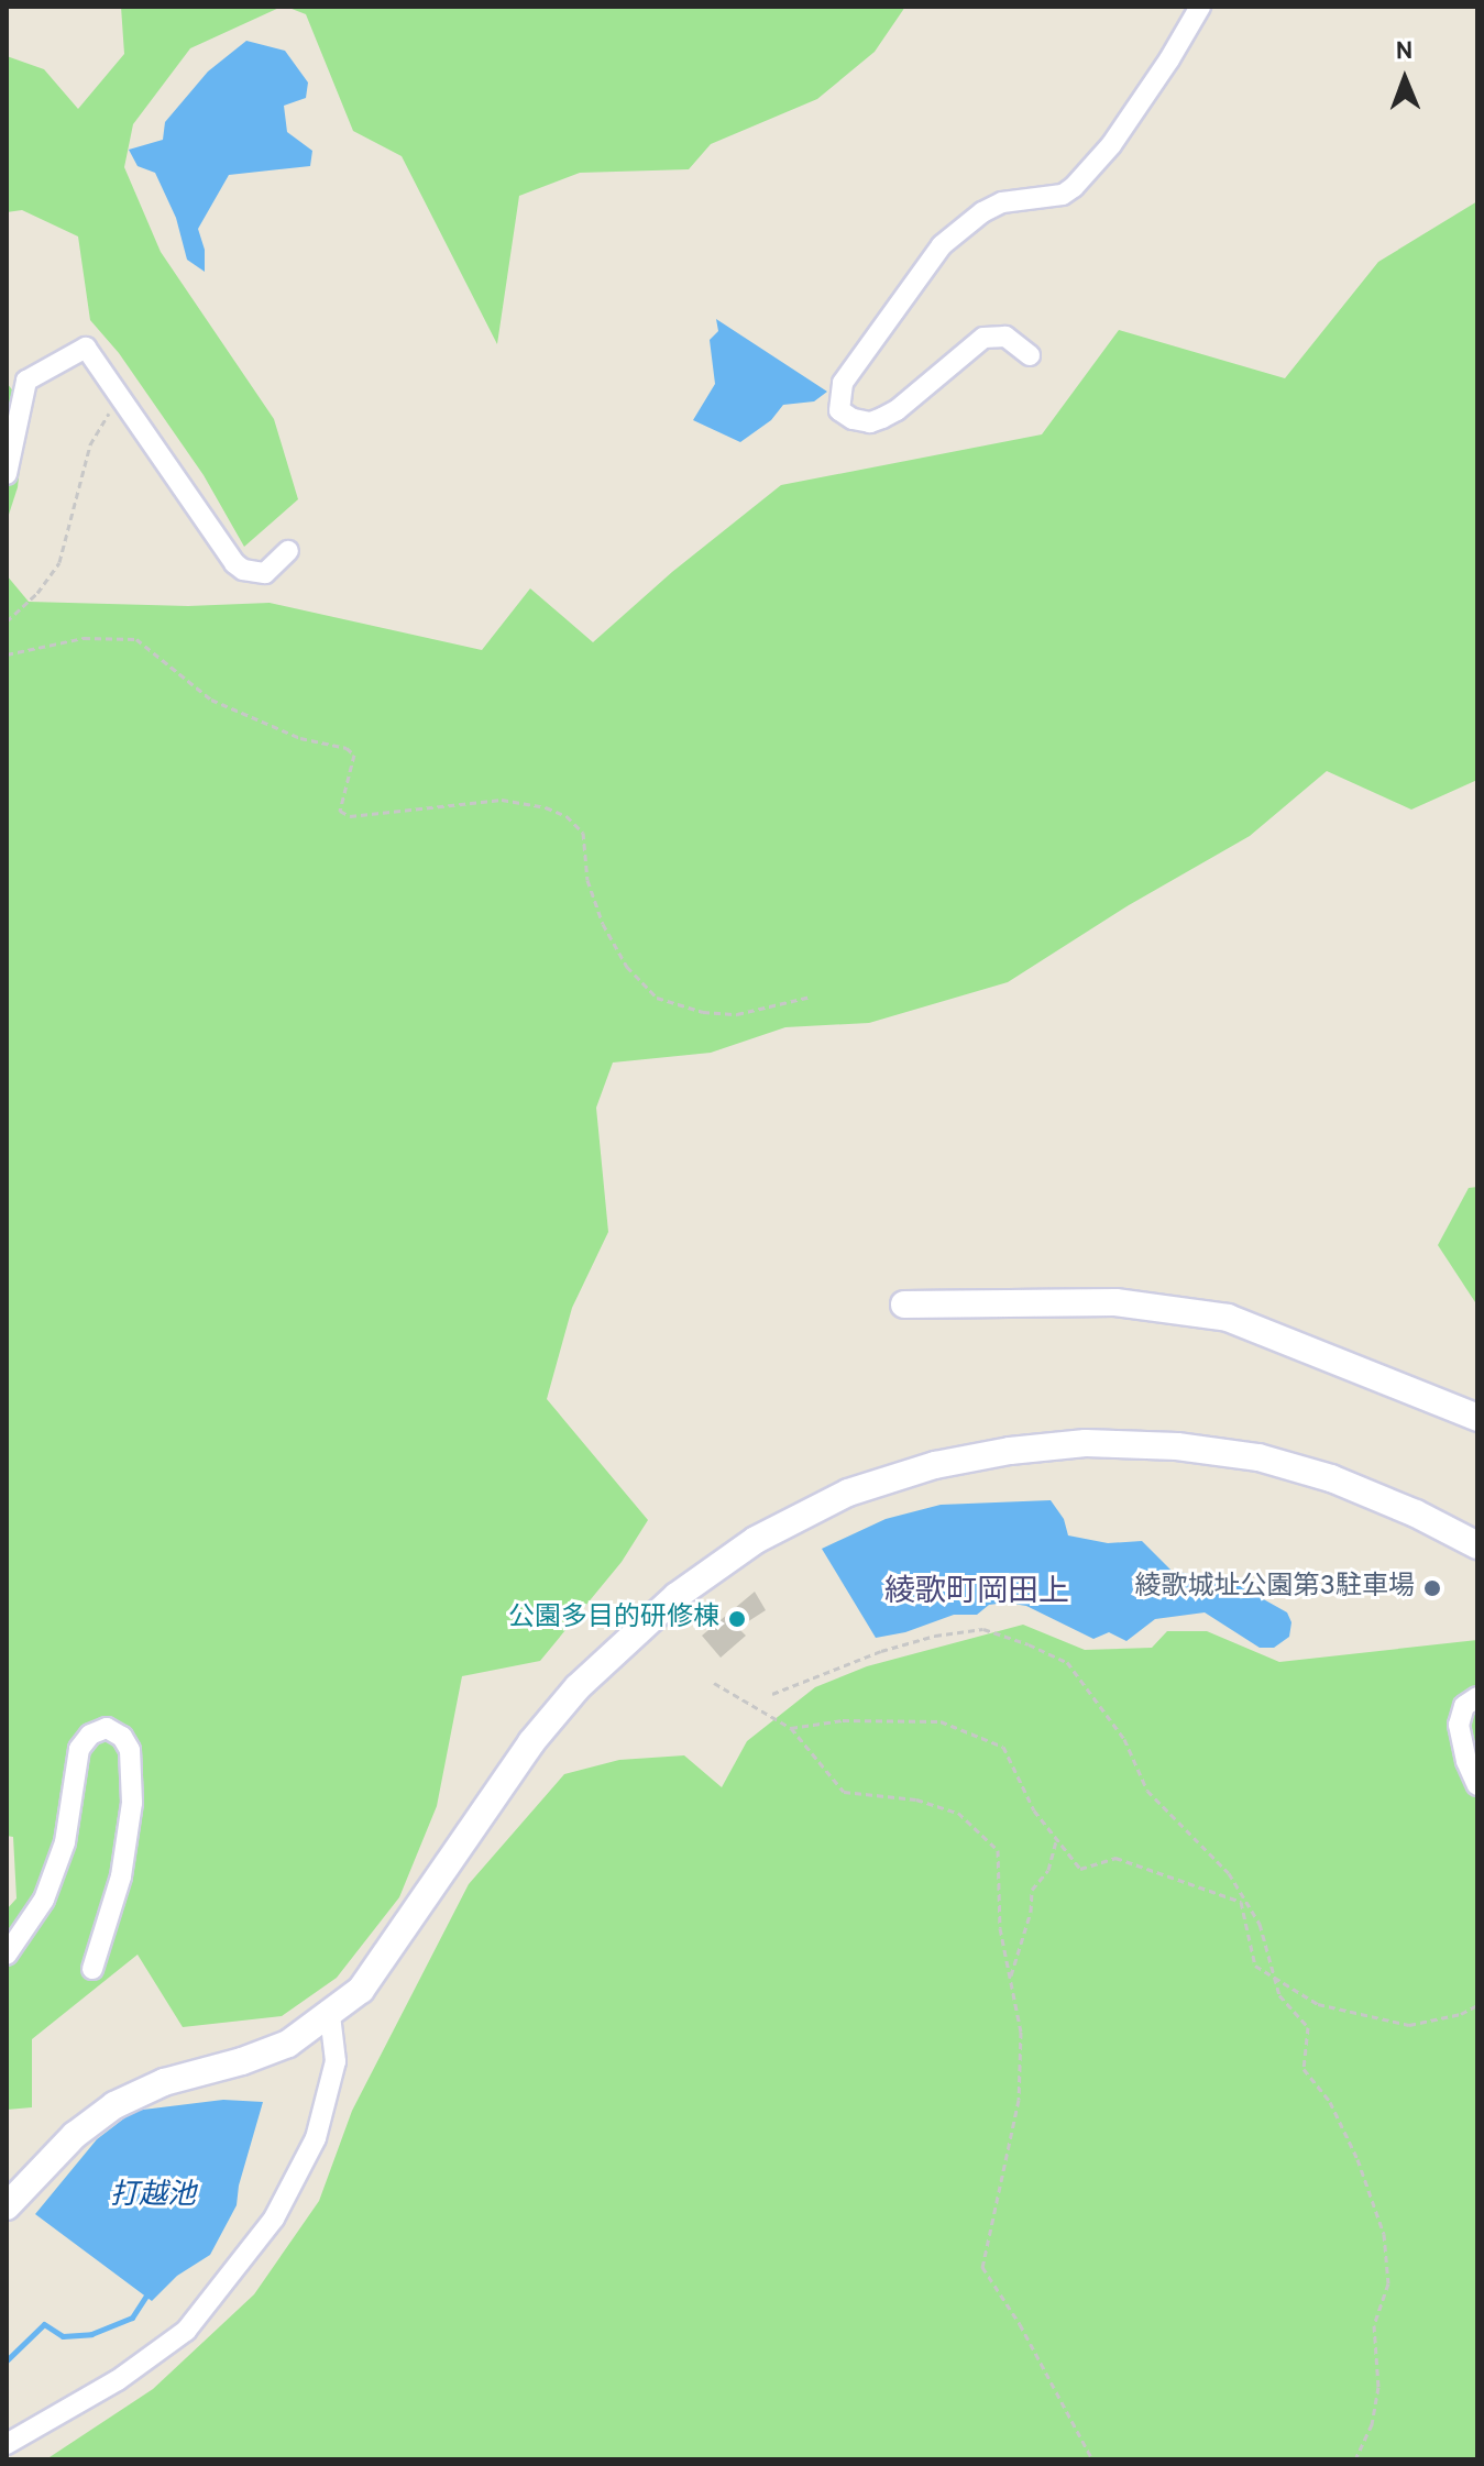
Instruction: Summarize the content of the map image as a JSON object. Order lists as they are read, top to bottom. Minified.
{"districts":["綾歌町岡田上"],"water":["打越池"],"places":["綾歌城址公園第3駐車場","公園多目的研修棟"],"north":"top"}
